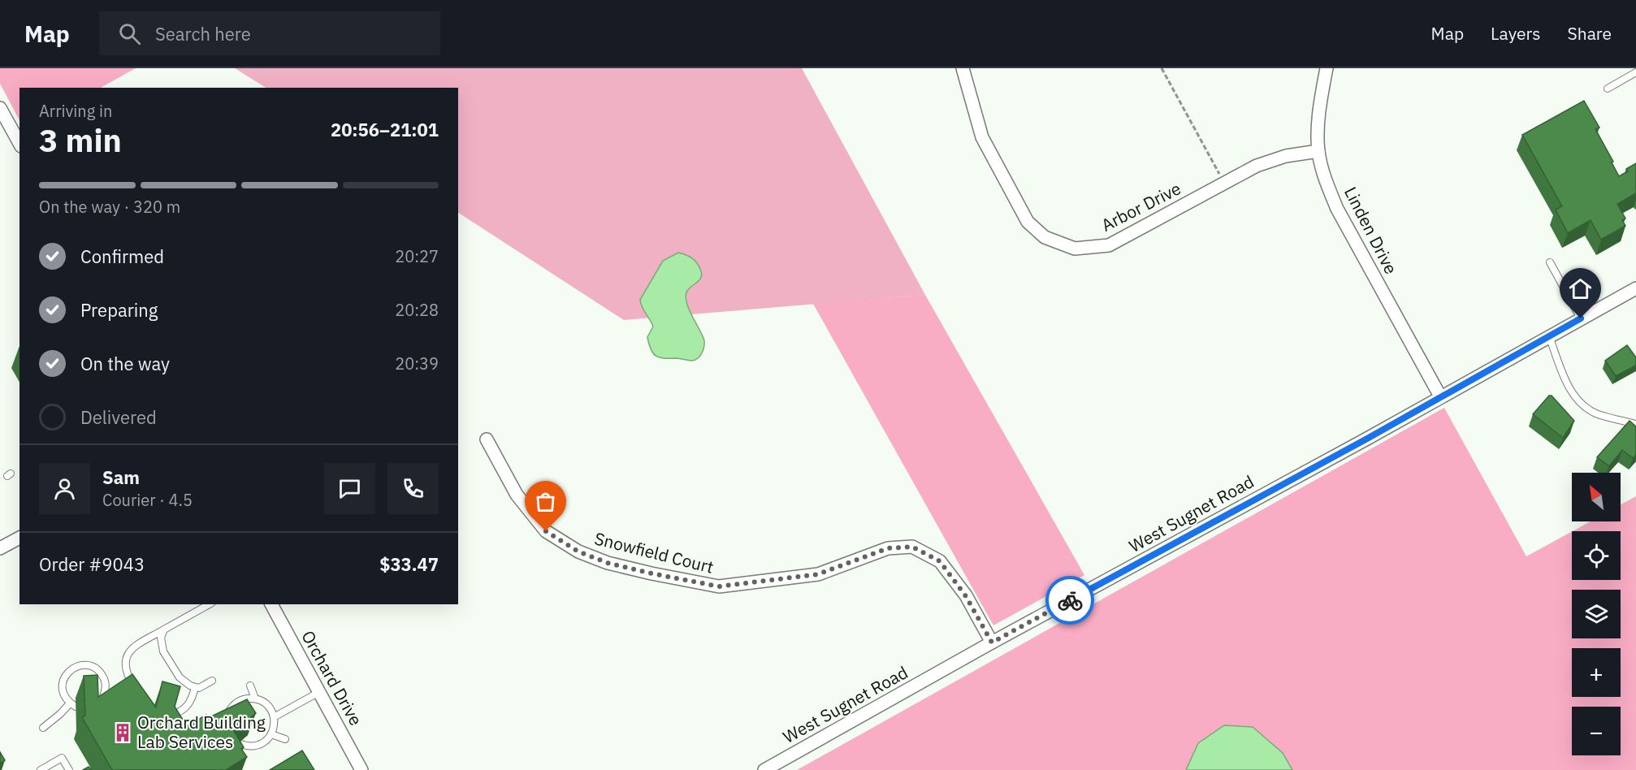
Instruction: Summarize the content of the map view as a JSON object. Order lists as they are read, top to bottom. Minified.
{"streets":{"street":["Arbor Drive","Linden Drive","West Sugnet Road","Snowfield Court","Orchard Drive"]},"crossings":[["Arbor Drive","Linden Drive"],["Linden Drive","West Sugnet Road"],["West Sugnet Road","Snowfield Court"]],"places":{"building":["Orchard Building Lab Services"]},"north":"top left","page":{"header":"Map","search":"Search here","nav":["Map","Layers","Share"],"heading":["3 min","Arriving in","20:56–21:01"],"panel":["Sam","Courier · 4.5","Order #9043","$33.47"],"bar":"On the way · 320 m","list":[["Confirmed","20:27"],["Preparing","20:28"],["On the way","20:39"],"Delivered"],"map_buttons":["+","−"]}}
